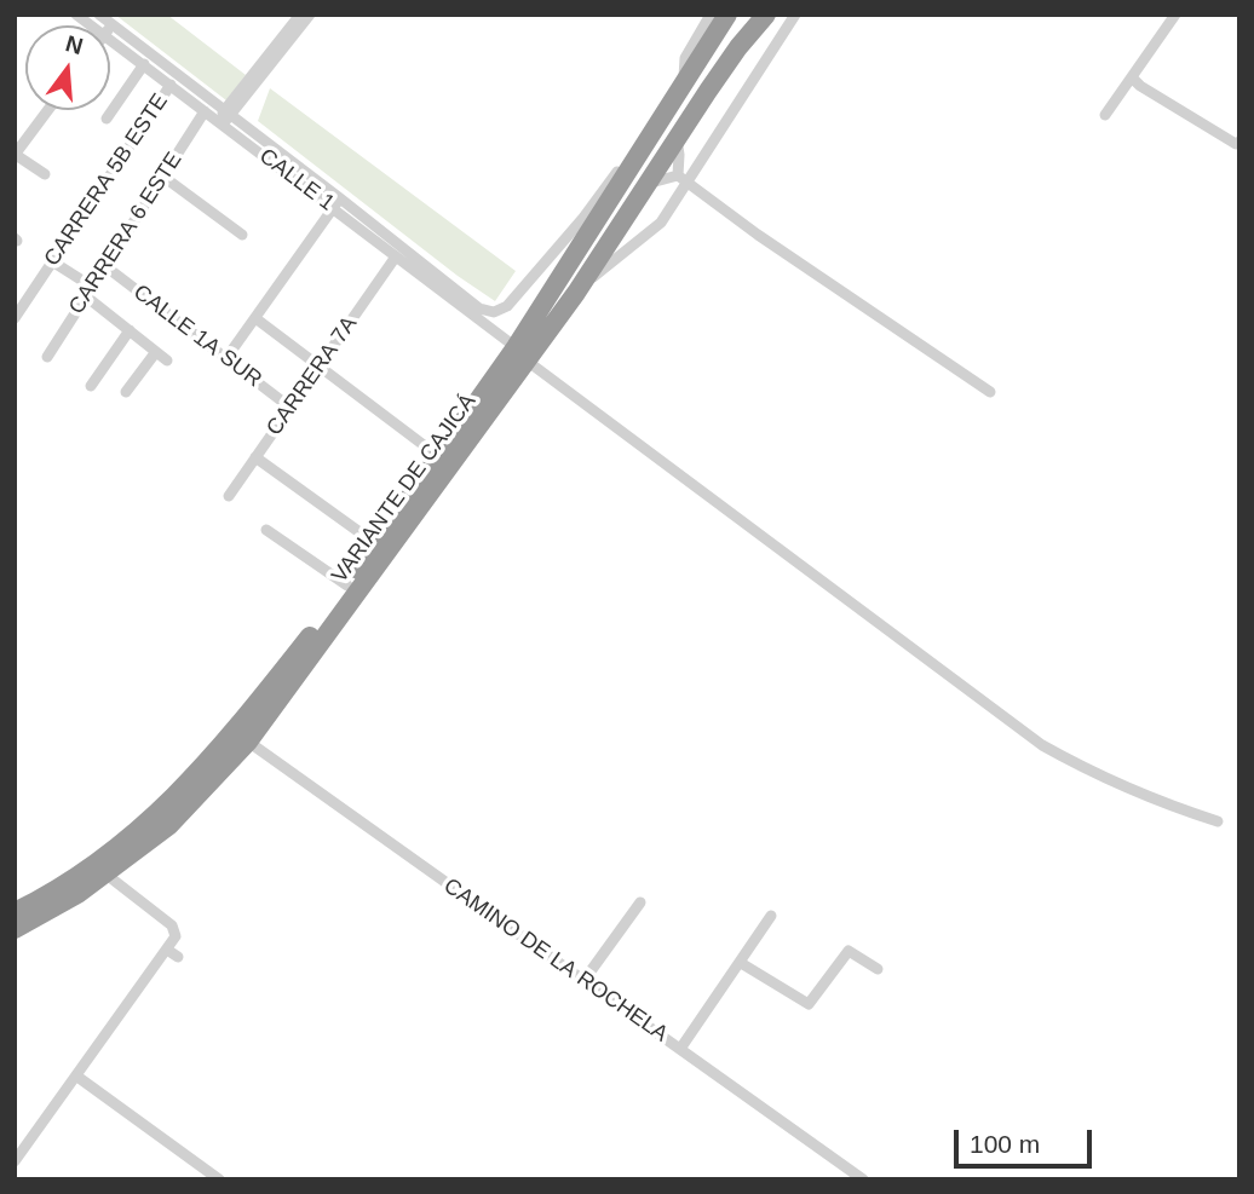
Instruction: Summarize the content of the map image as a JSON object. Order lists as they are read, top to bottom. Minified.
{"streets":{"highway":["VARIANTE DE CAJICÁ"],"street":["CARRERA 5B ESTE","CALLE 1","CARRERA 6 ESTE","CALLE 1A SUR","CARRERA 7A","CAMINO DE LA ROCHELA"]},"crossings":[["CARRERA 5B ESTE","CALLE 1"],["CALLE 1","CARRERA 6 ESTE"],["CALLE 1","CARRERA 7A"],["CALLE 1","VARIANTE DE CAJICÁ"],["CARRERA 6 ESTE","CALLE 1A SUR"],["CALLE 1A SUR","CARRERA 7A"],["VARIANTE DE CAJICÁ","CAMINO DE LA ROCHELA"]],"scale_bar":"100 m","north":"top"}
